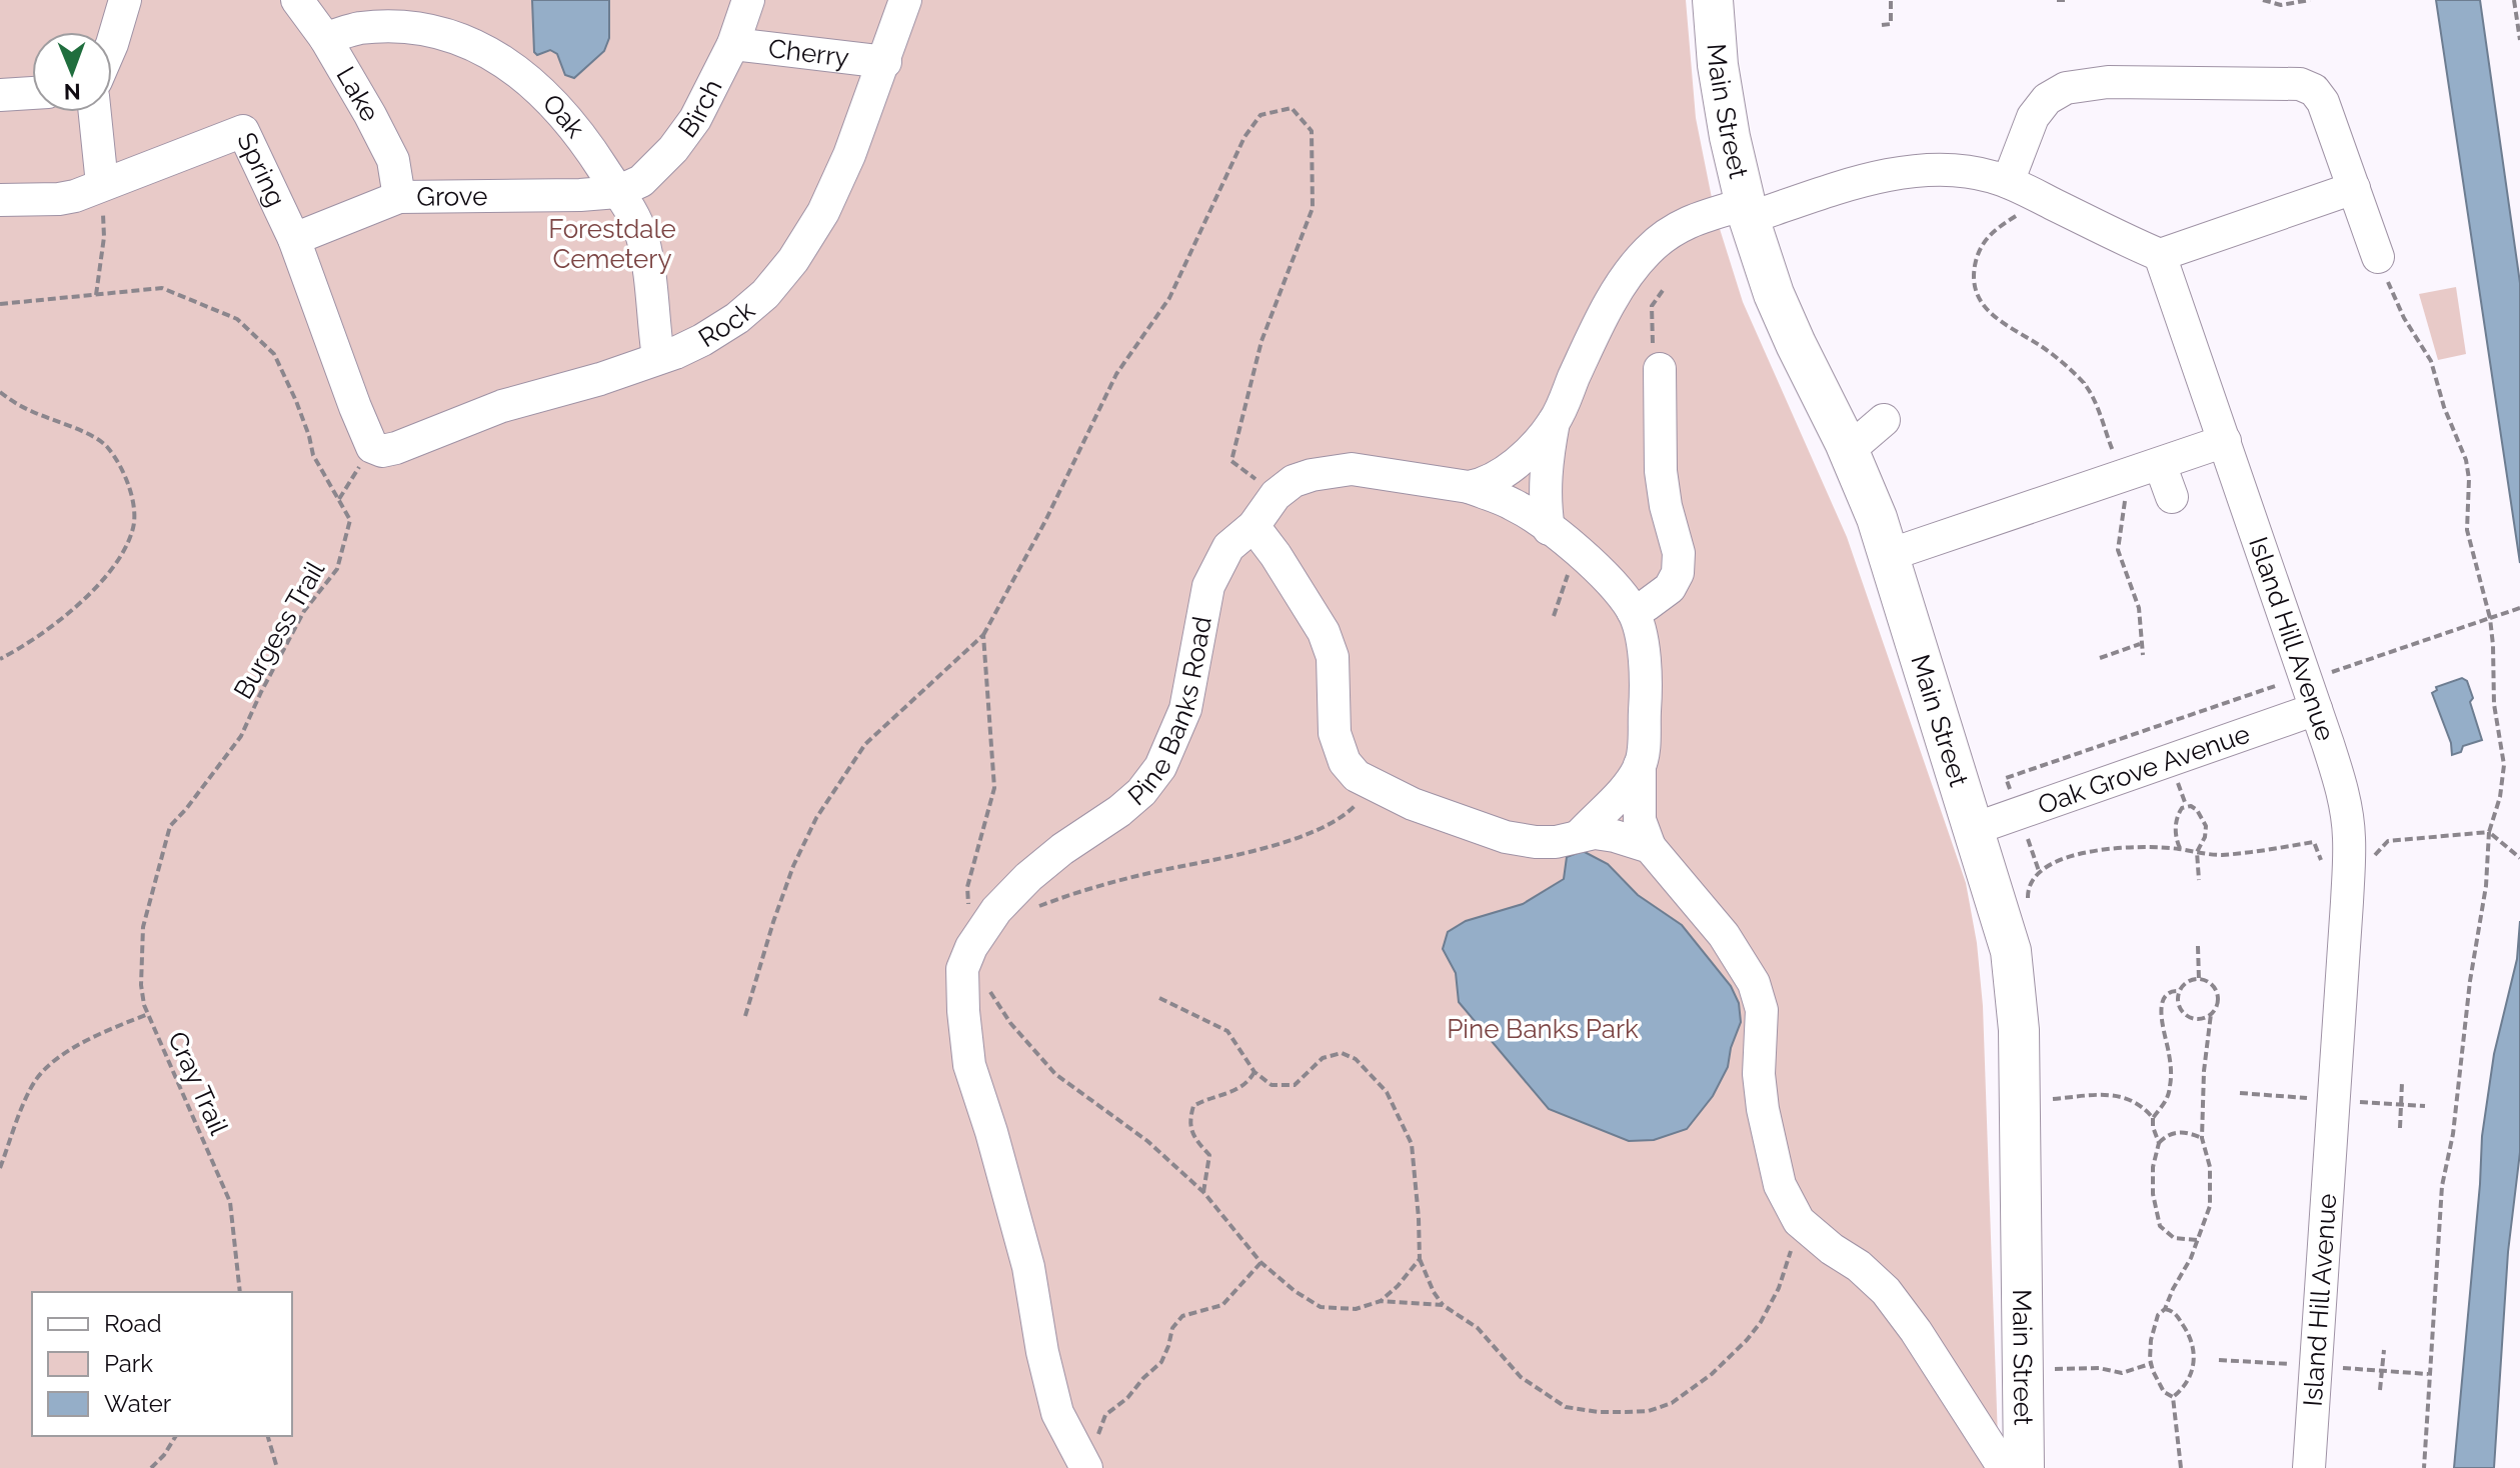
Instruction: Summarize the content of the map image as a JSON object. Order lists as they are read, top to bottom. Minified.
{"streets":{"main road":["Main Street"],"street":["Cherry","Lake","Birch","Oak","Spring","Grove","Rock","Island Hill Avenue","Pine Banks Road","Oak Grove Avenue"],"path":["Burgess Trail","Cray Trail"]},"crossings":[["Cherry","Birch"],["Cherry","Rock"],["Lake","Oak"],["Lake","Grove"],["Birch","Oak"],["Birch","Grove"],["Main Street","Oak Grove Avenue"],["Oak","Grove"],["Oak","Rock"],["Spring","Grove"],["Spring","Rock"],["Burgess Trail","Cray Trail"],["Island Hill Avenue","Oak Grove Avenue"]],"parks":["Forestdale Cemetery","Pine Banks Park"],"legend":["Road","Park","Water"],"north":"bottom"}
